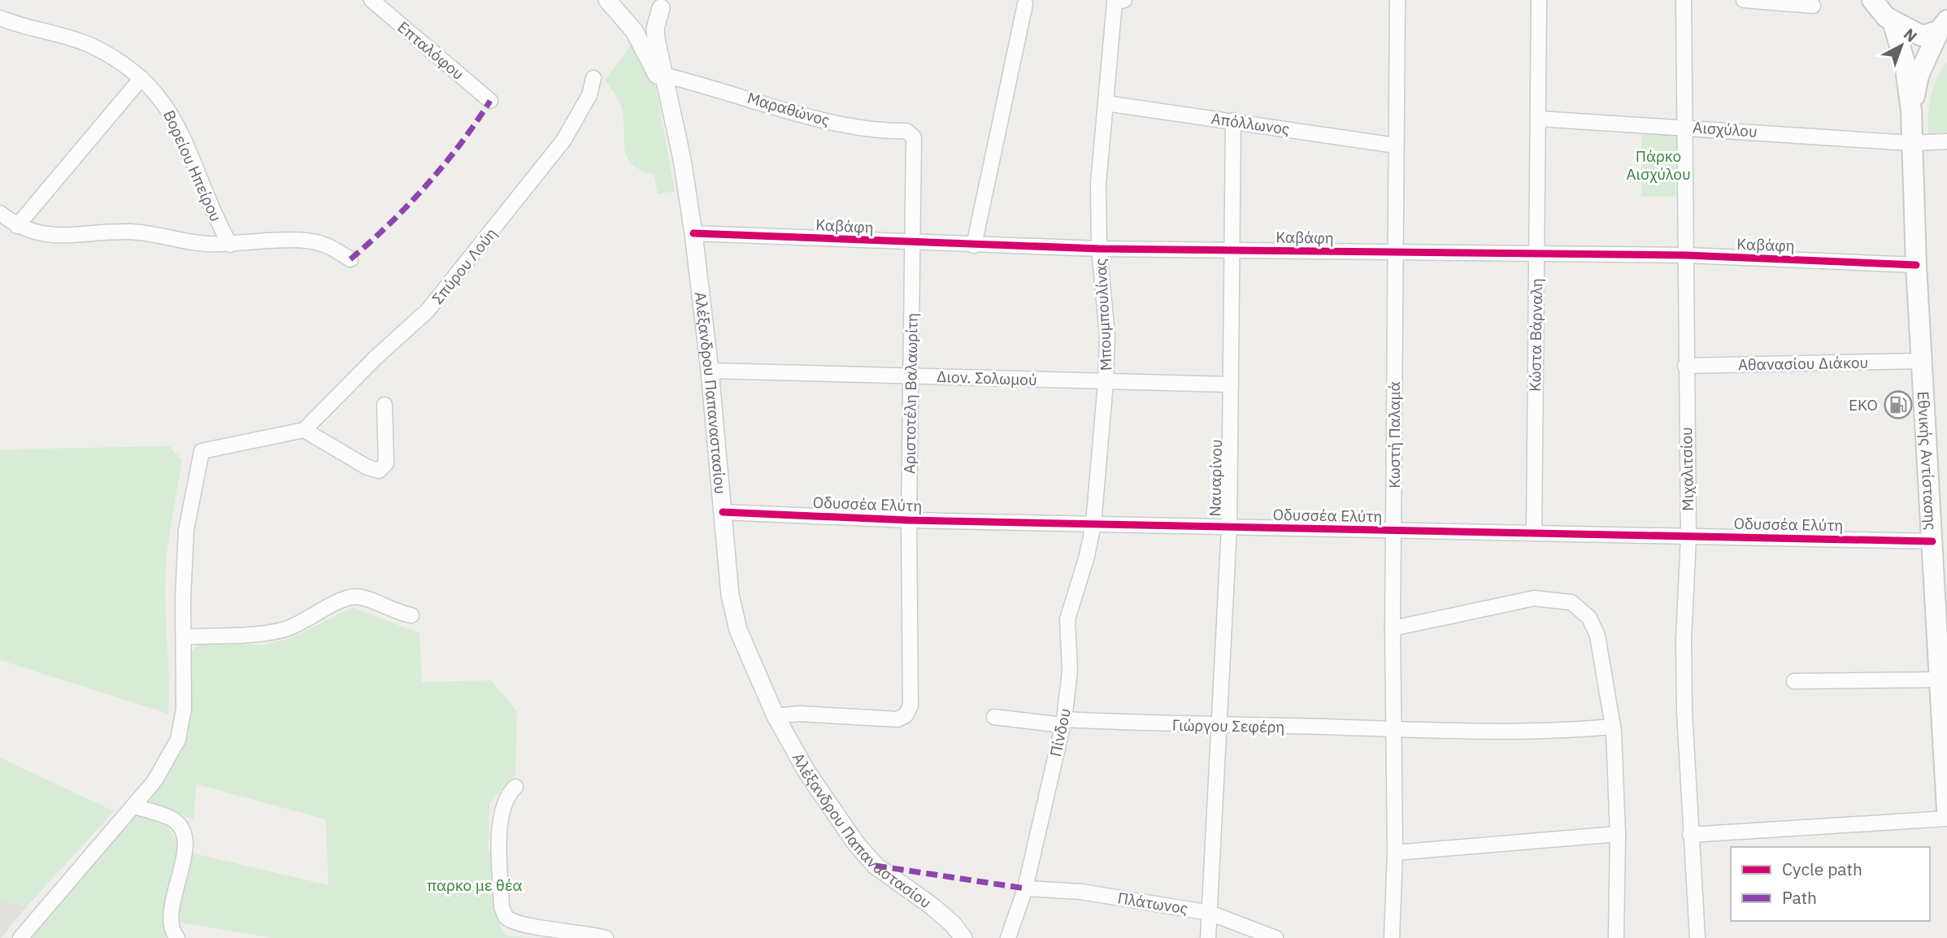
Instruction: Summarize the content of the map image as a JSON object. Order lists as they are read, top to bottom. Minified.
{"streets":{"main road":["Εθνικής Αντίστασης"],"street":["Επταλόφου","Μαραθώνος","Απόλλωνος","Αισχύλου","Βορείου Ηπείρου","Καβάφη","Σπύρου Λούη","Μπουμπουλίνας","Κώστα Βάρναλη","Αθανασίου Διάκου","Διον. Σολωμού","Αλέξανδρου Παπαναστασίου","Αριστοτέλη Βαλαωρίτη","Κωστή Παλαμά","Μιχαλιτσίου","Ναυαρίνου","Οδυσσέα Ελύτη","Γιώργου Σεφέρη","Πίνδου","Πλάτωνος"]},"crossings":[["Μαραθώνος","Αλέξανδρου Παπαναστασίου"],["Μαραθώνος","Αριστοτέλη Βαλαωρίτη"],["Απόλλωνος","Μπουμπουλίνας"],["Απόλλωνος","Κωστή Παλαμά"],["Απόλλωνος","Ναυαρίνου"],["Αισχύλου","Κώστα Βάρναλη"],["Αισχύλου","Εθνικής Αντίστασης"],["Αισχύλου","Μιχαλιτσίου"],["Καβάφη","Μπουμπουλίνας"],["Καβάφη","Κώστα Βάρναλη"],["Καβάφη","Αλέξανδρου Παπαναστασίου"],["Καβάφη","Αριστοτέλη Βαλαωρίτη"],["Καβάφη","Κωστή Παλαμά"],["Καβάφη","Εθνικής Αντίστασης"],["Καβάφη","Μιχαλιτσίου"],["Καβάφη","Ναυαρίνου"],["Μπουμπουλίνας","Διον. Σολωμού"],["Μπουμπουλίνας","Οδυσσέα Ελύτη"],["Μπουμπουλίνας","Πίνδου"],["Κώστα Βάρναλη","Οδυσσέα Ελύτη"],["Αθανασίου Διάκου","Εθνικής Αντίστασης"],["Αθανασίου Διάκου","Μιχαλιτσίου"],["Διον. Σολωμού","Αλέξανδρου Παπαναστασίου"],["Διον. Σολωμού","Αριστοτέλη Βαλαωρίτη"],["Διον. Σολωμού","Ναυαρίνου"],["Αλέξανδρου Παπαναστασίου","Αριστοτέλη Βαλαωρίτη"],["Αλέξανδρου Παπαναστασίου","Οδυσσέα Ελύτη"],["Αριστοτέλη Βαλαωρίτη","Οδυσσέα Ελύτη"],["Κωστή Παλαμά","Οδυσσέα Ελύτη"],["Κωστή Παλαμά","Γιώργου Σεφέρη"],["Εθνικής Αντίστασης","Οδυσσέα Ελύτη"],["Μιχαλιτσίου","Οδυσσέα Ελύτη"],["Ναυαρίνου","Οδυσσέα Ελύτη"],["Ναυαρίνου","Γιώργου Σεφέρη"],["Ναυαρίνου","Πλάτωνος"],["Οδυσσέα Ελύτη","Πίνδου"],["Γιώργου Σεφέρη","Πίνδου"],["Πίνδου","Πλάτωνος"]],"parks":["Πάρκο Αισχύλου","παρκο με θέα"],"places":{"fuel station":["EKO"]},"legend":["Cycle path","Path"],"north":"top right"}
